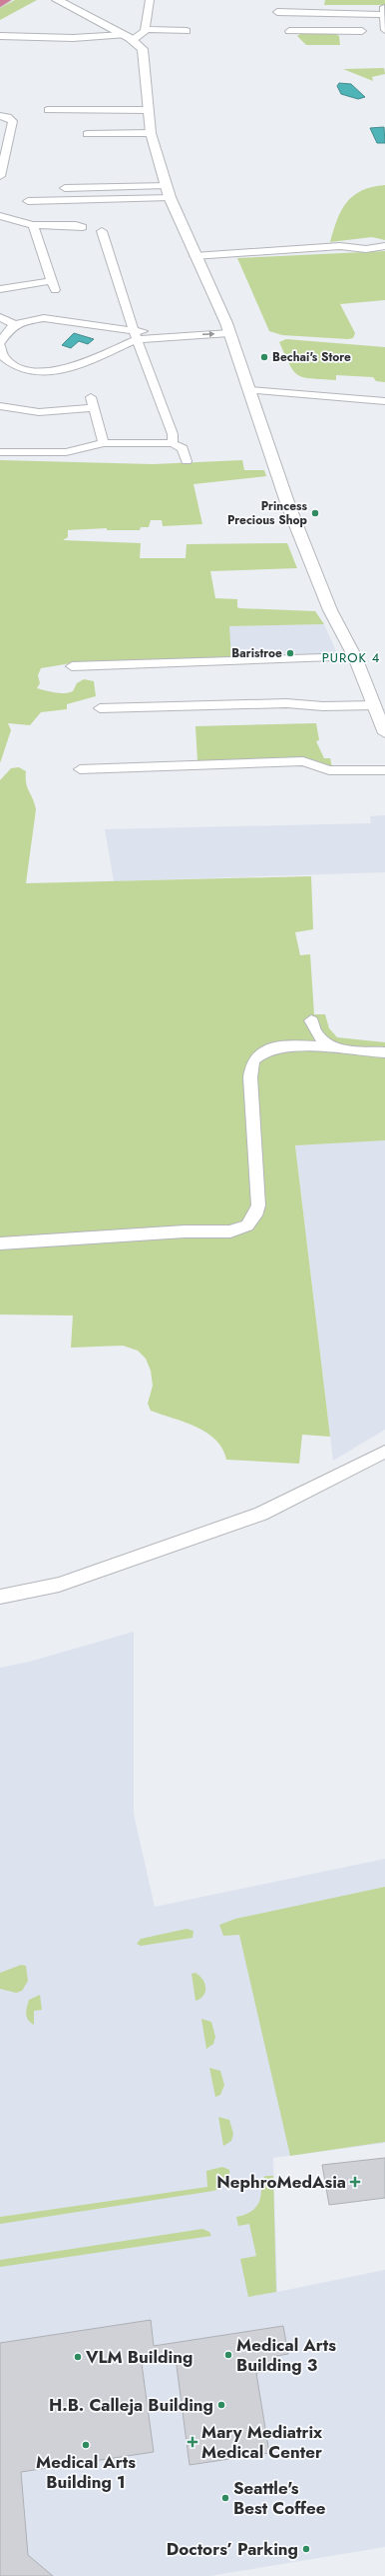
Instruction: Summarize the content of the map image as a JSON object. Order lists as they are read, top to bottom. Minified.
{"districts":["PUROK 4"],"places":{"other":["Bechai's Store","Princess Precious Shop","Baristroe","Medical Arts Building 3","VLM Building","H.B. Calleja Building","Medical Arts Building 1","Seattle's Best Coffee","Doctors’ Parking"],"health":["NephroMedAsia","Mary Mediatrix Medical Center"]}}
